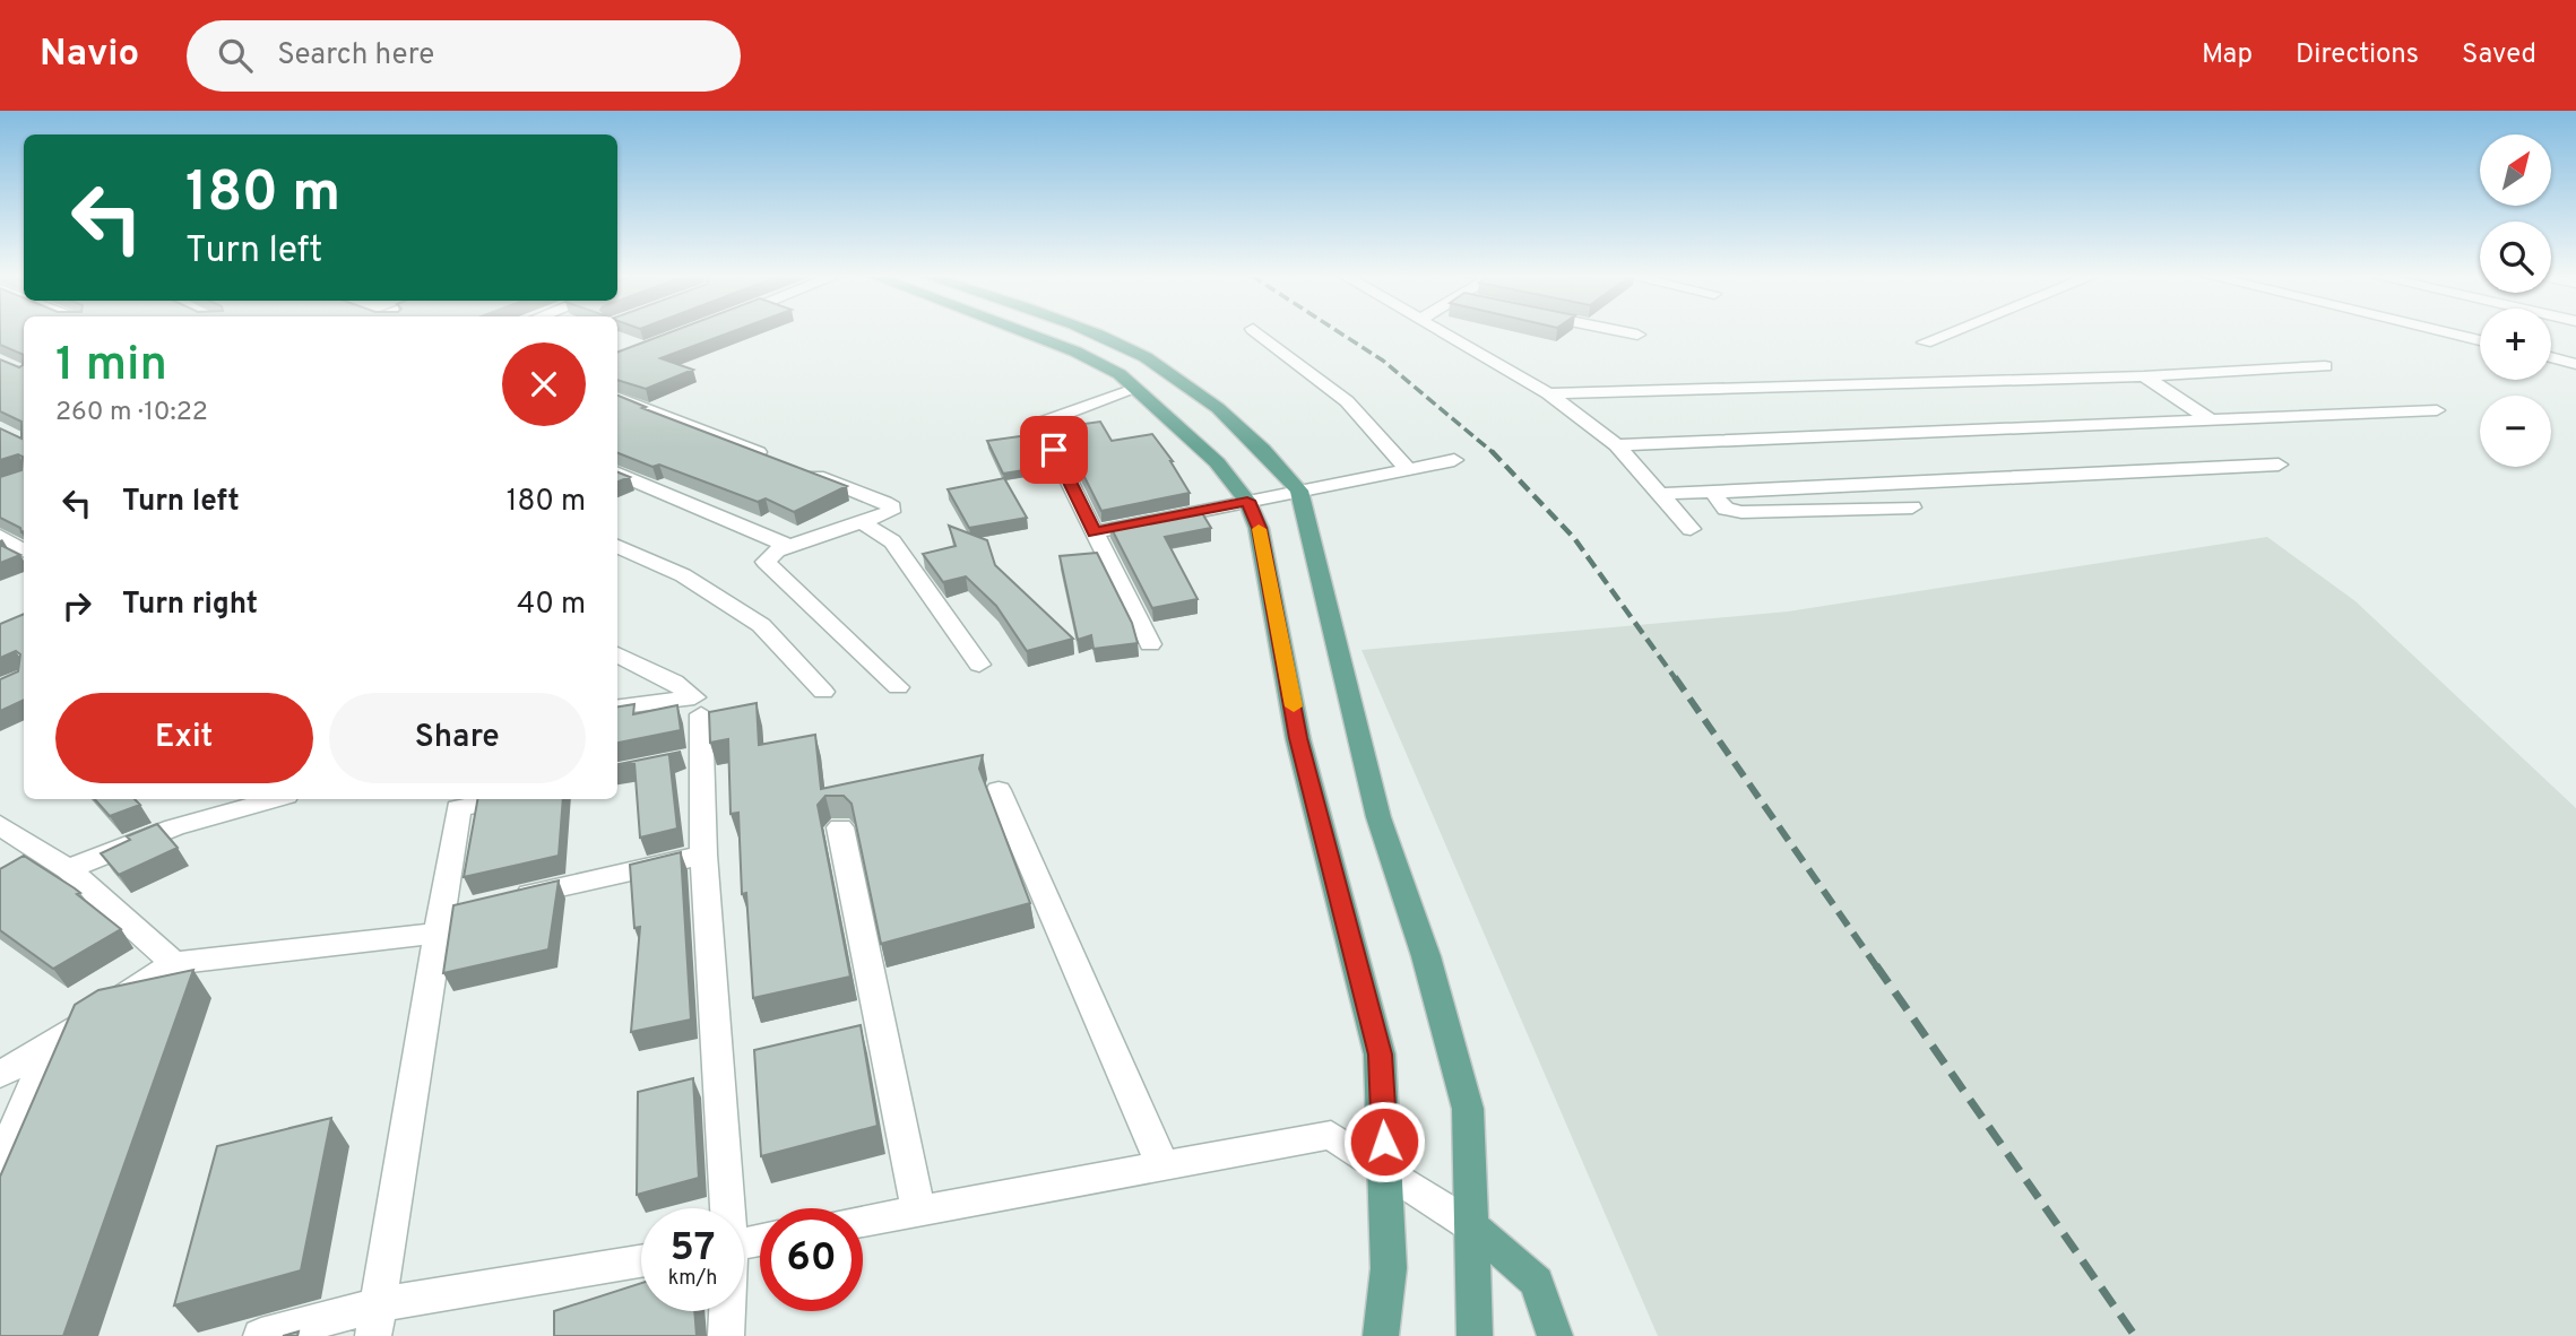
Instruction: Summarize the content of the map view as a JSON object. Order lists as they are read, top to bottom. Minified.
{"north":"top right","page":{"header":"Navio","search":"Search here","nav":["Map","Directions","Saved"],"map_buttons":["+","−"],"turn":["180 m","Turn left"],"heading":["1 min","260 m · 10:22"],"list":[{"name":"Turn left","value":"180 m"},{"name":"Turn right","value":"40 m"}],"buttons":["Exit","Share"],"speed":"57 km/h","limit":"60"}}
